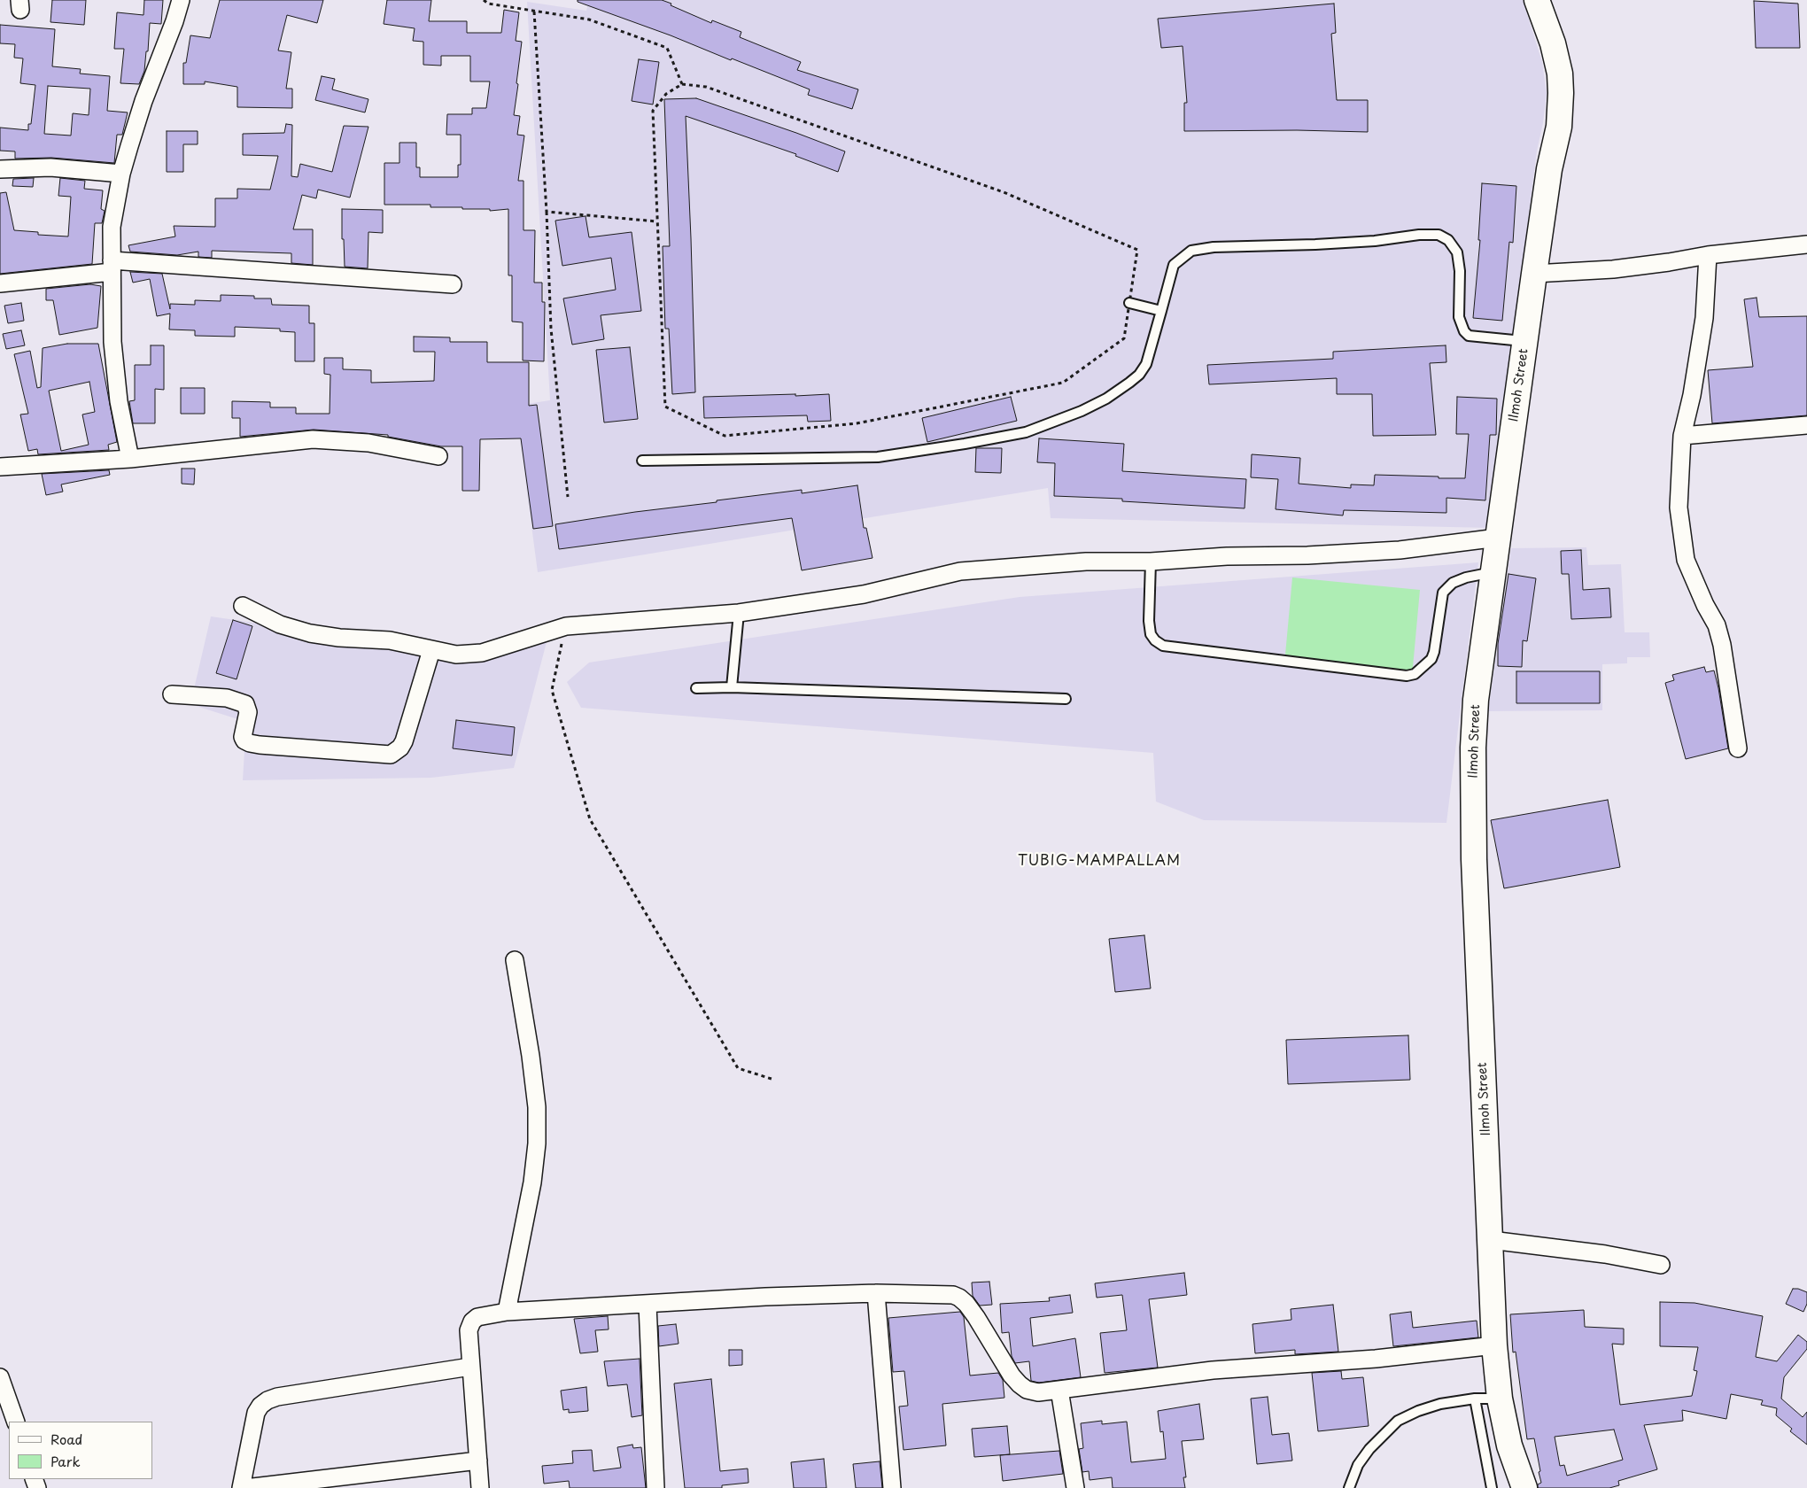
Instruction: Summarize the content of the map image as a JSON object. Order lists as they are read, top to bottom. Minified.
{"streets":{"street":["Ilmoh Street"]},"districts":["TUBIG-MAMPALLAM"],"legend":["Road","Park"]}
